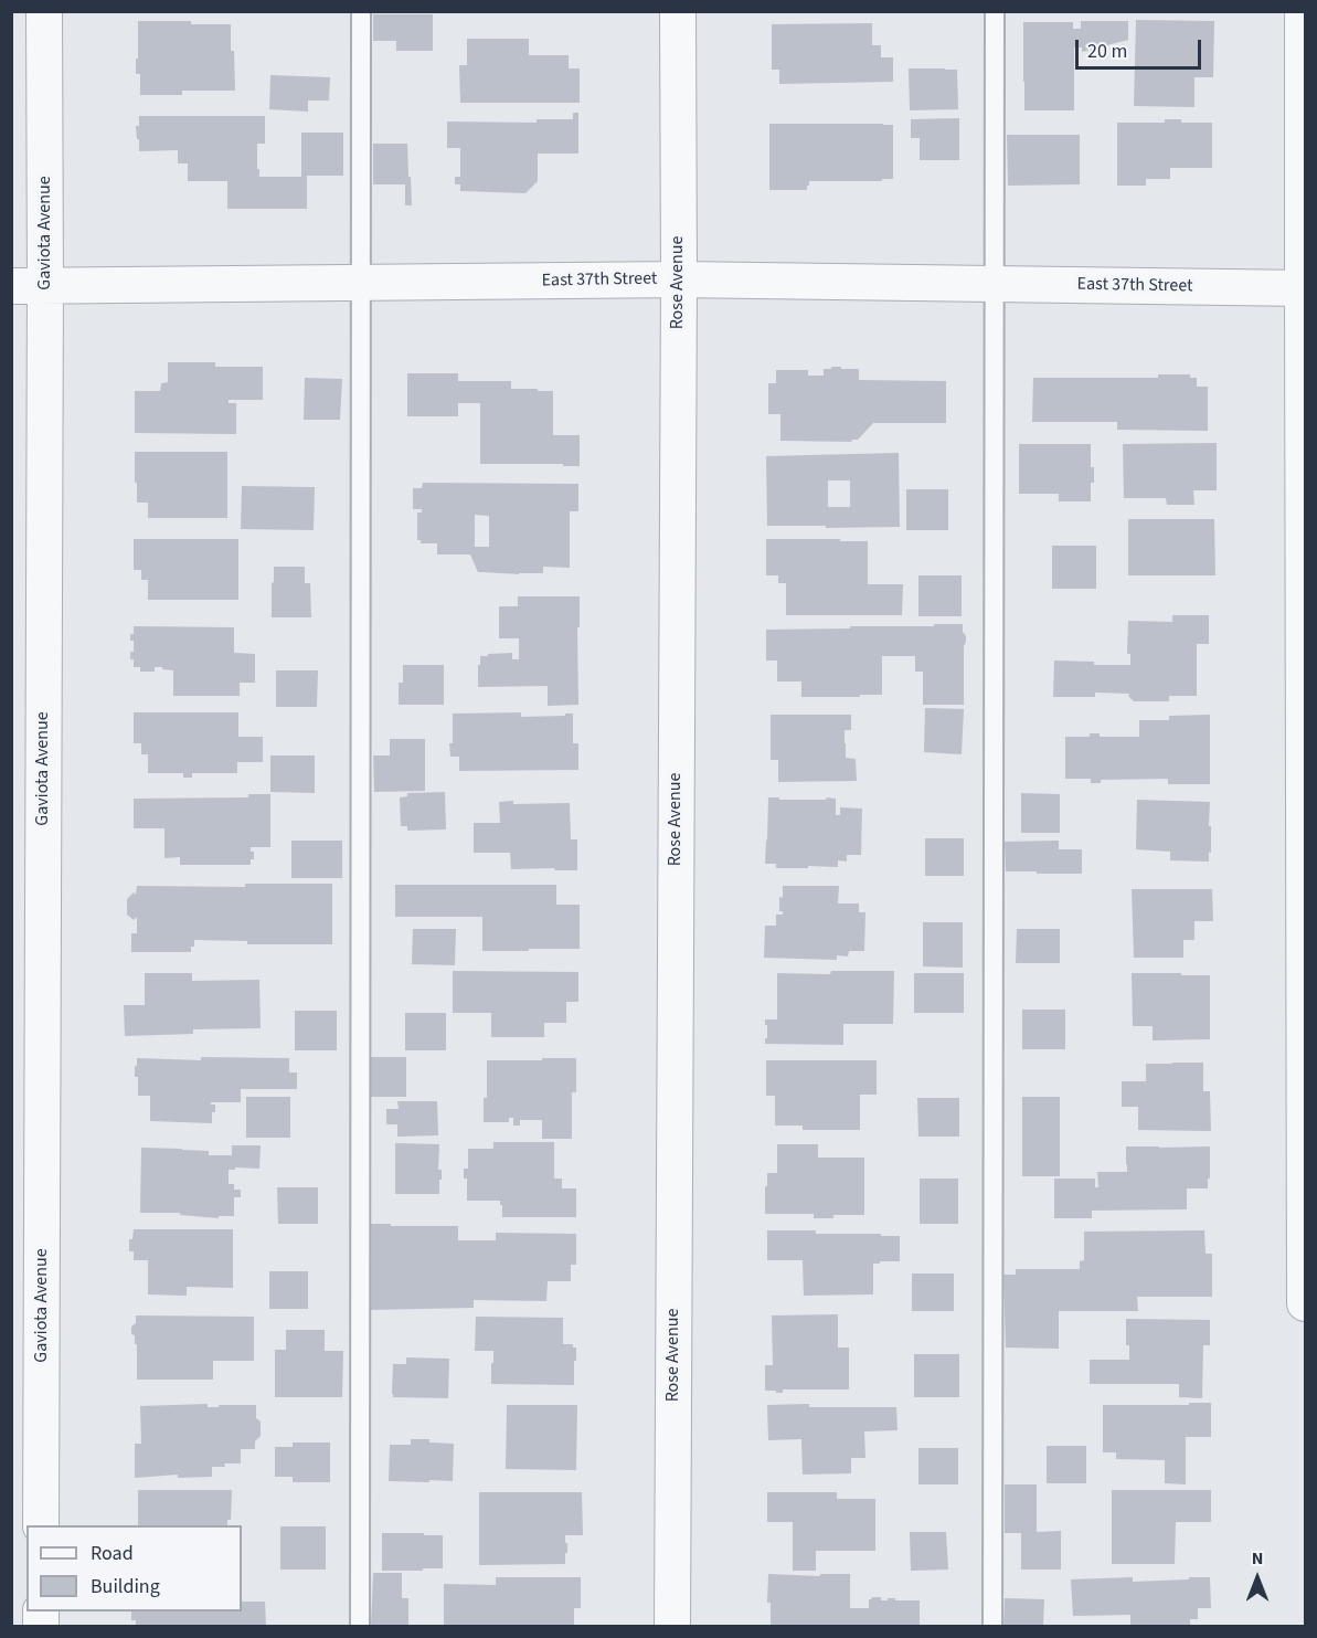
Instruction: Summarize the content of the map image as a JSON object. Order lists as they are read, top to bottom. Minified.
{"streets":{"street":["Gaviota Avenue","East 37th Street","Rose Avenue"]},"crossings":[["Gaviota Avenue","East 37th Street"],["East 37th Street","Rose Avenue"]],"legend":["Road","Building"],"scale_bar":"20 m","north":"top"}
